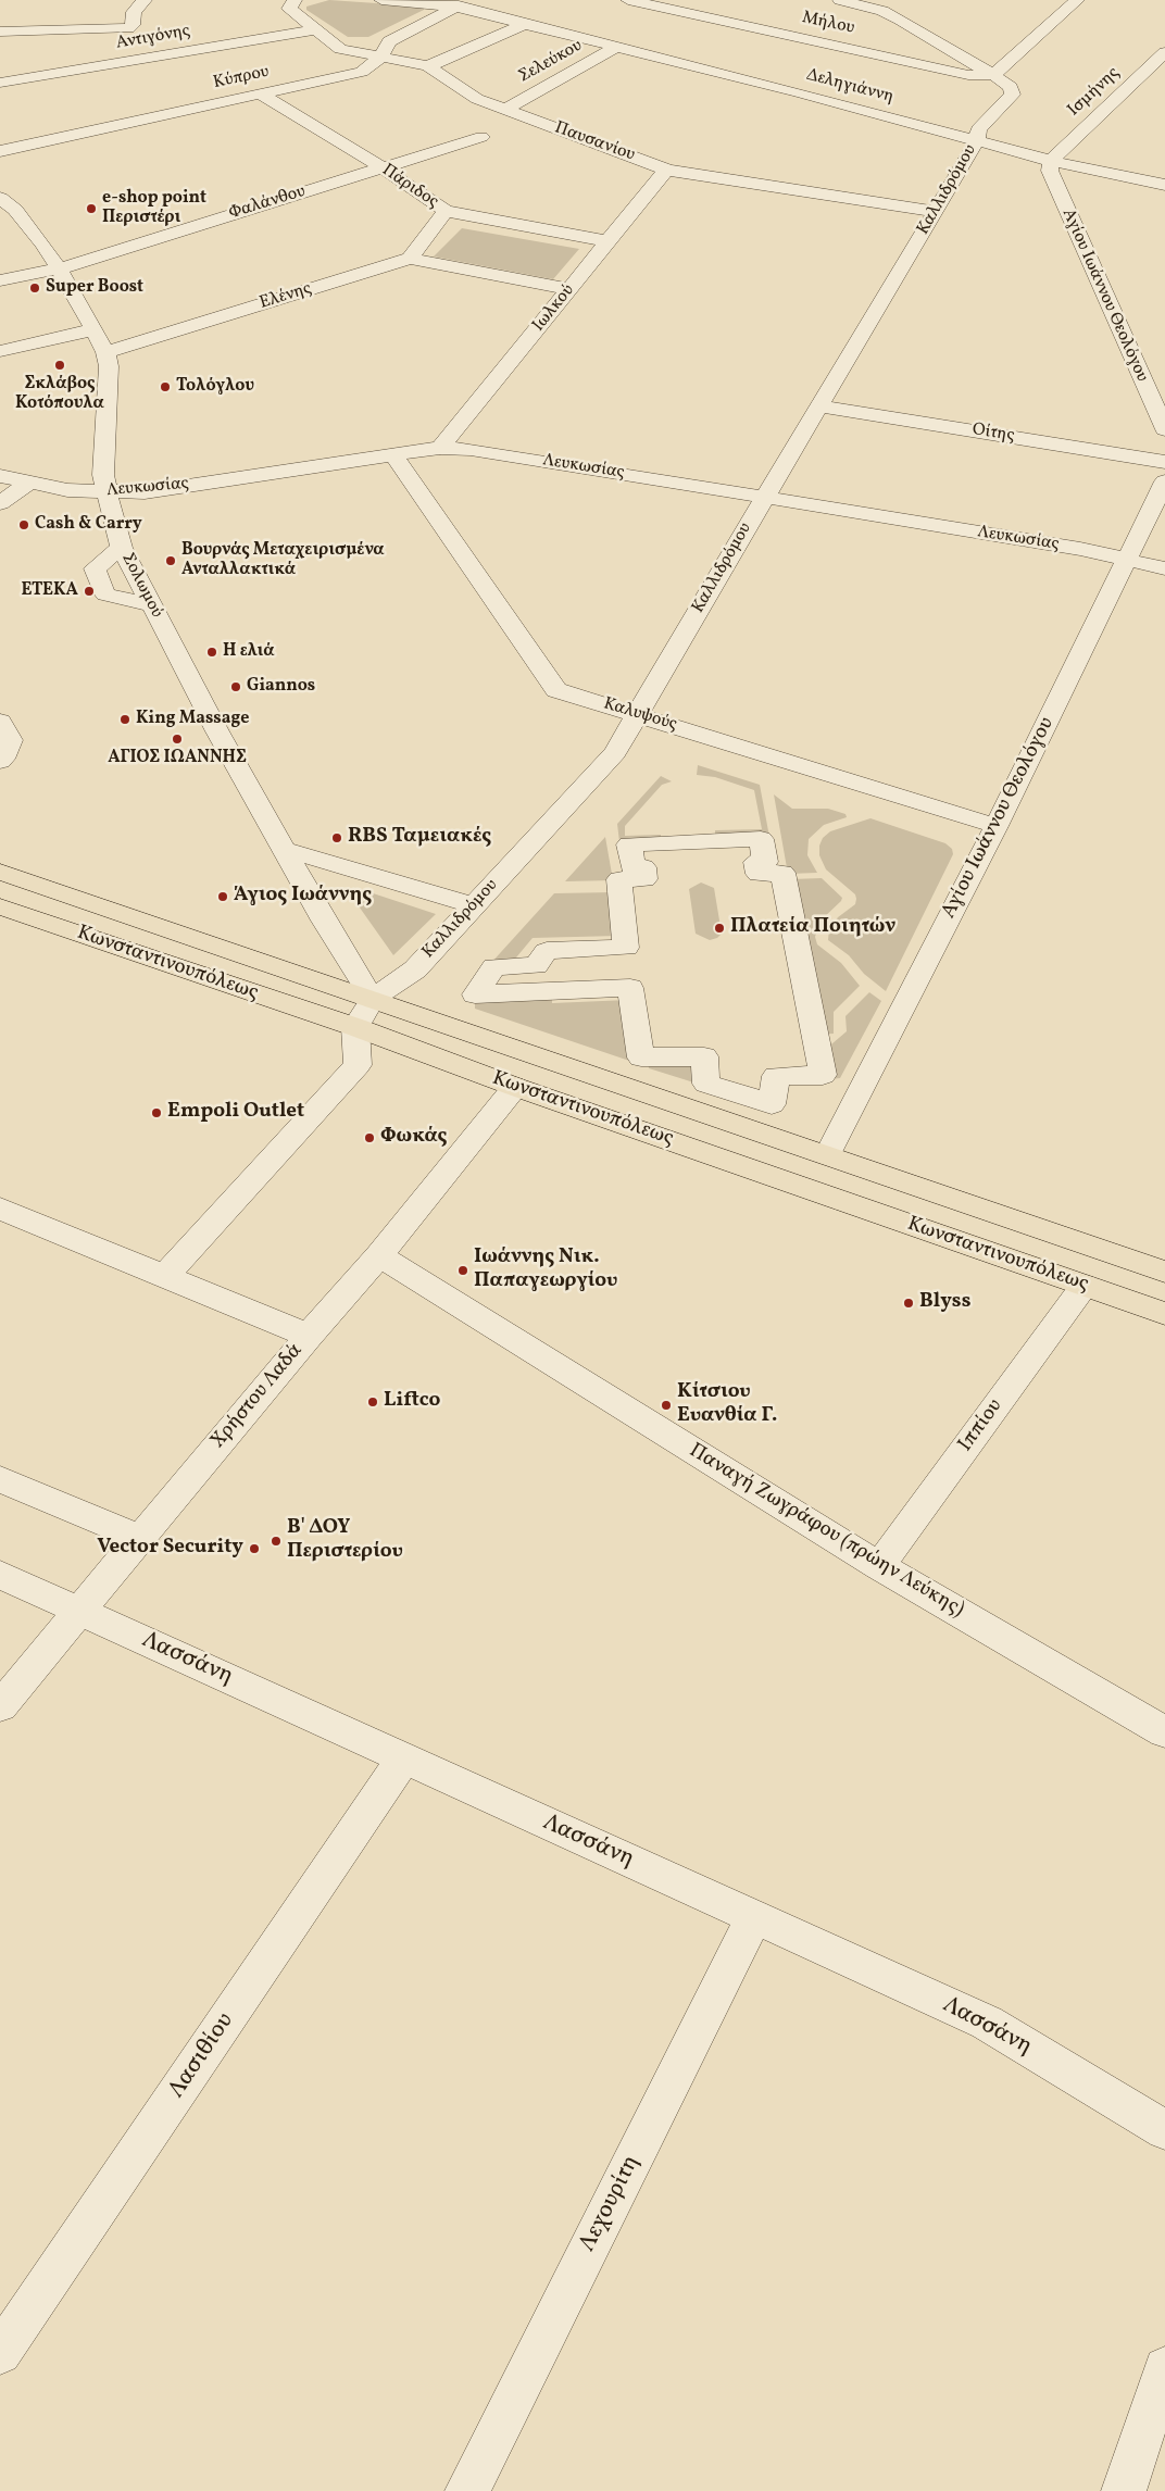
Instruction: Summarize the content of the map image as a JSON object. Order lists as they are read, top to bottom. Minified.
{"streets":{"main road":["Κωνσταντινουπόλεως"],"street":["Μήλου","Αντιγόνης","Σελεύκου","Κύπρου","Δεληγιάννη","Ισμήνης","Παυσανίου","Πάριδος","Καλλιδρόμου","Φαλάνθου","Αγίου Ιωάννου Θεολόγου","Ελένης","Ιωλκού","Οίτης","Λευκωσίας","Σολωμού","Καλυψούς","Χρήστου Λαδά","Ιππίου","Παναγή Ζωγράφου (πρώην Λεύκης)","Λασσάνη","Λασιθίου","Λεχουρίτη"]},"crossings":[["Μήλου","Καλλιδρόμου"],["Αντιγόνης","Παυσανίου"],["Σελεύκου","Δεληγιάννη"],["Σελεύκου","Παυσανίου"],["Κύπρου","Δεληγιάννη"],["Κύπρου","Παυσανίου"],["Κύπρου","Πάριδος"],["Δεληγιάννη","Ισμήνης"],["Δεληγιάννη","Καλλιδρόμου"],["Δεληγιάννη","Αγίου Ιωάννου Θεολόγου"],["Ισμήνης","Αγίου Ιωάννου Θεολόγου"],["Παυσανίου","Καλλιδρόμου"],["Παυσανίου","Ιωλκού"],["Πάριδος","Φαλάνθου"],["Πάριδος","Ιωλκού"],["Καλλιδρόμου","Οίτης"],["Καλλιδρόμου","Λευκωσίας"],["Καλλιδρόμου","Σολωμού"],["Καλλιδρόμου","Καλυψούς"],["Καλλιδρόμου","Κωνσταντινουπόλεως"],["Φαλάνθου","Σολωμού"],["Αγίου Ιωάννου Θεολόγου","Λευκωσίας"],["Αγίου Ιωάννου Θεολόγου","Καλυψούς"],["Αγίου Ιωάννου Θεολόγου","Κωνσταντινουπόλεως"],["Ελένης","Σολωμού"],["Ιωλκού","Λευκωσίας"],["Λευκωσίας","Σολωμού"],["Λευκωσίας","Καλυψούς"],["Σολωμού","Κωνσταντινουπόλεως"],["Κωνσταντινουπόλεως","Χρήστου Λαδά"],["Κωνσταντινουπόλεως","Ιππίου"],["Χρήστου Λαδά","Παναγή Ζωγράφου (πρώην Λεύκης)"],["Χρήστου Λαδά","Λασσάνη"],["Ιππίου","Παναγή Ζωγράφου (πρώην Λεύκης)"],["Λασσάνη","Λασιθίου"],["Λασσάνη","Λεχουρίτη"]],"places":["e-shop point Περιστέρι","Super Boost","Σκλάβος Κοτόπουλα","Τολόγλου","Cash & Carry","Βουρνάς Μεταχειρισμένα Ανταλλακτικά","ΕΤΕΚΑ","Η ελιά","Giannos","King Massage","ΑΓΙΟΣ ΙΩΑΝΝΗΣ","RBS Ταμειακές","Άγιος Ιωάννης","Πλατεία Ποιητών","Empoli Outlet","Φωκάς","Ιωάννης Νικ. Παπαγεωργίου","Blyss","Liftco","Κίτσιου Ευανθία Γ.","Β' ΔΟΥ Περιστερίου","Vector Security"]}
